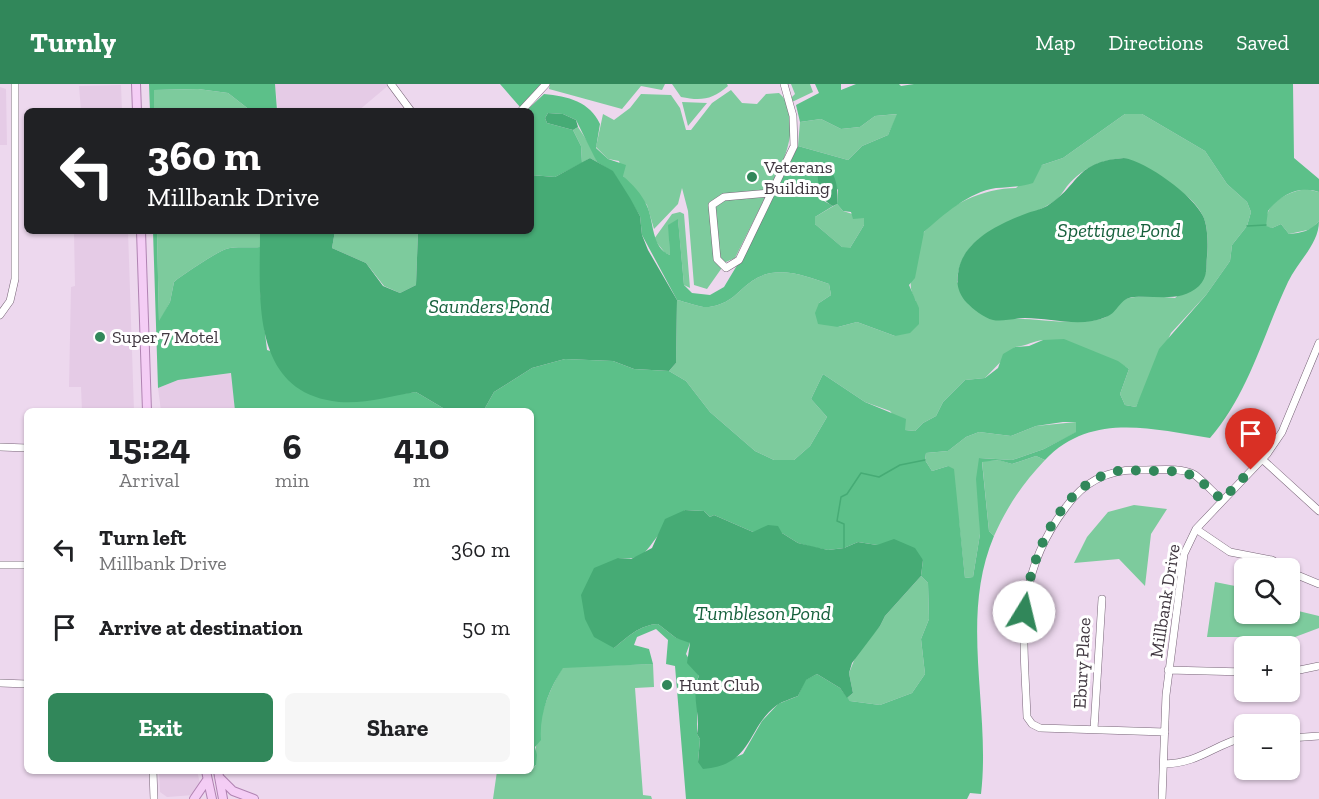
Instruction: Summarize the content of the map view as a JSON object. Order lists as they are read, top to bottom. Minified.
{"streets":{"street":["Millbank Drive","Ebury Place"]},"water":["Spettigue Pond","Saunders Pond","Tumbleson Pond"],"places":["Veterans Building","Super 7 Motel","Hunt Club"],"page":{"header":"Turnly","nav":["Map","Directions","Saved"],"turn":["360 m","Millbank Drive"],"eta":["15:24","Arrival","6","min","410","m"],"list":[{"name":"Turn left","note":"Millbank Drive","value":"360 m"},{"name":"Arrive at destination","value":"50 m"}],"map_buttons":["+","−"],"buttons":["Exit","Share"]}}
